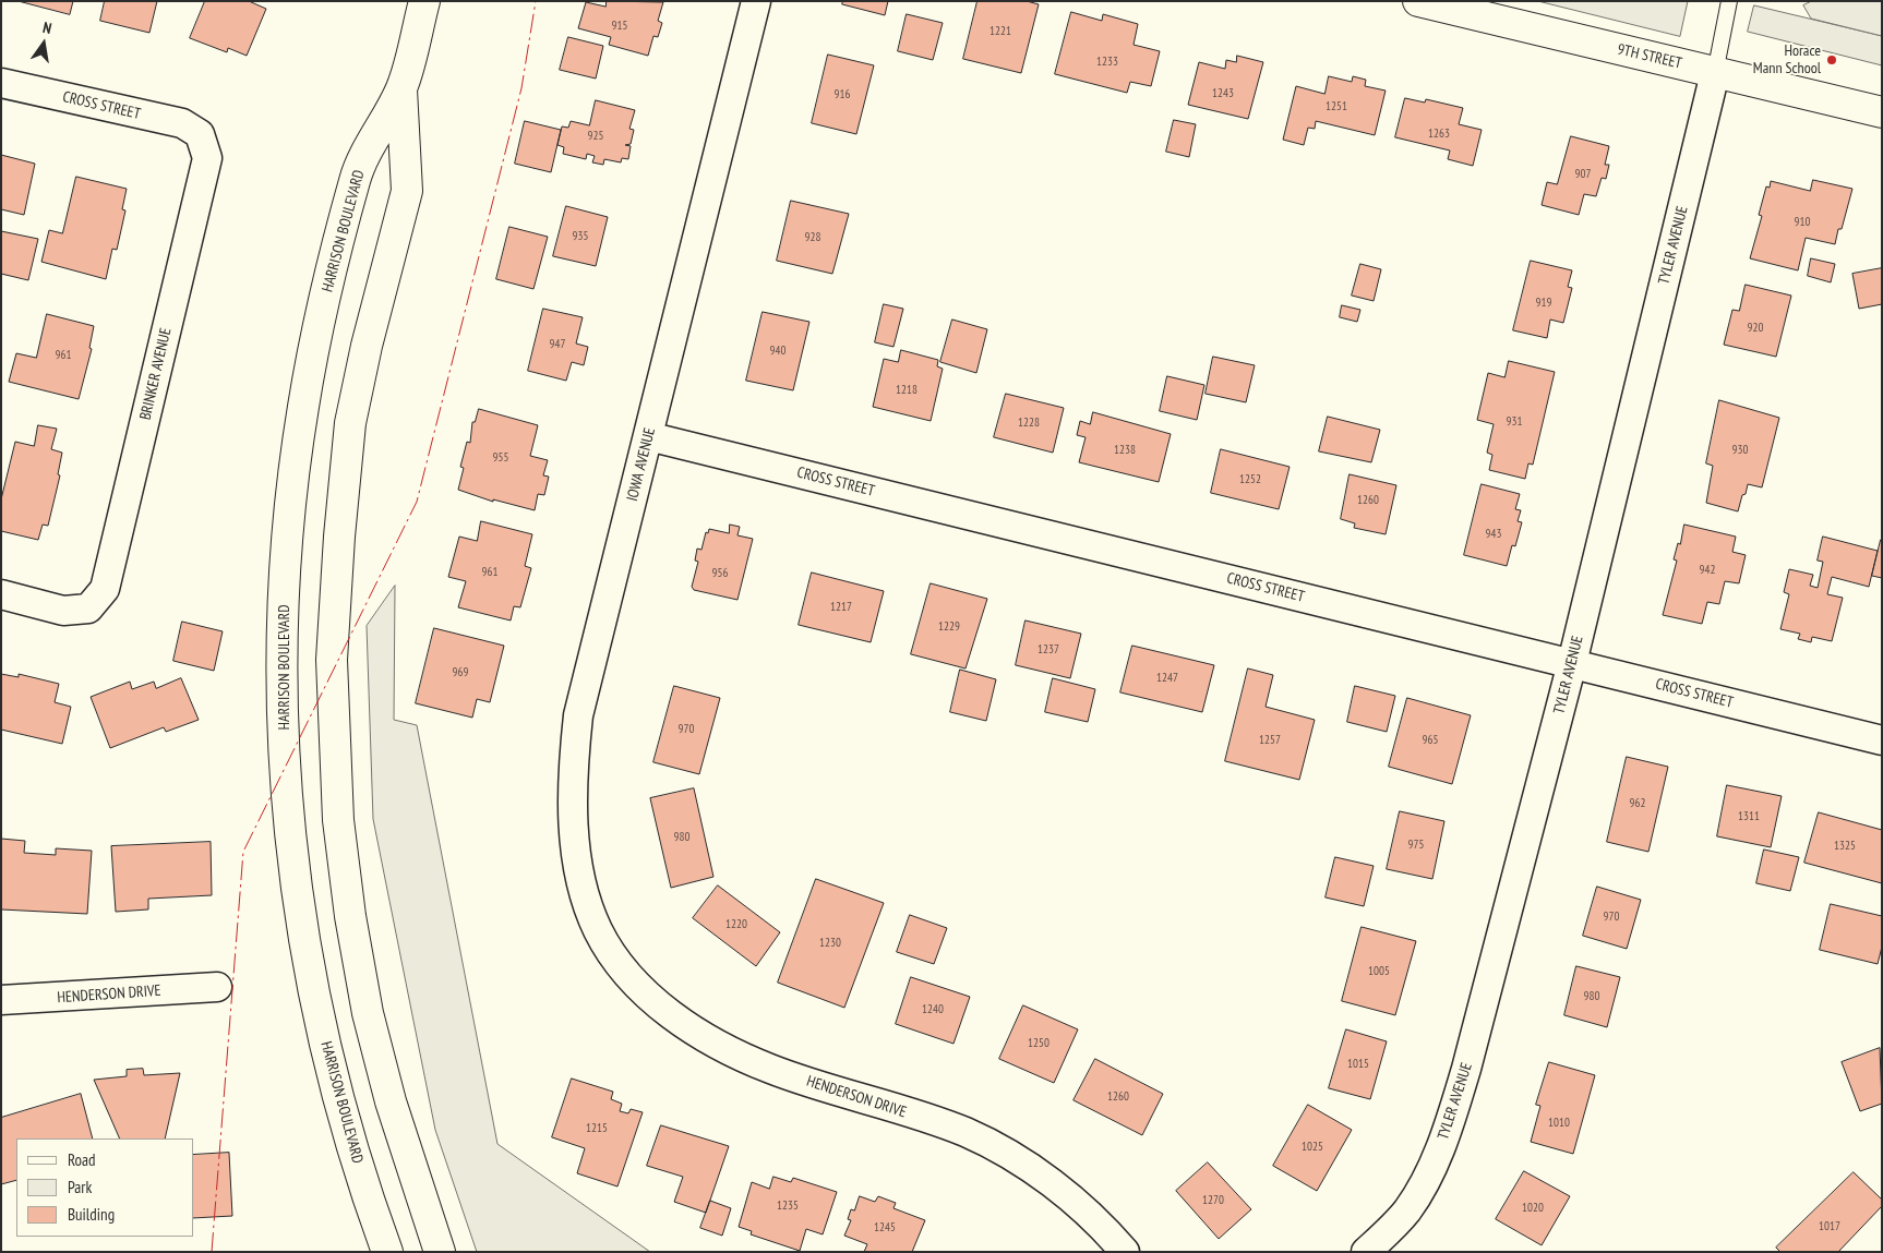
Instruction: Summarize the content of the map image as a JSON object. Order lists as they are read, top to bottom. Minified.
{"streets":{"main road":["9TH STREET","HARRISON BOULEVARD"],"street":["CROSS STREET","TYLER AVENUE","BRINKER AVENUE","IOWA AVENUE","HENDERSON DRIVE"]},"crossings":[["9TH STREET","TYLER AVENUE"],["CROSS STREET","TYLER AVENUE"],["CROSS STREET","BRINKER AVENUE"],["CROSS STREET","IOWA AVENUE"],["IOWA AVENUE","HENDERSON DRIVE"]],"places":["Horace Mann School"],"house_numbers":["915","1221","1233","1243","916","1251","1263","925","907","910","935","928","919","920","947","940","961","1218","931","1228","1238","930","955","1252","1260","943","942","961","956","1217","1229","1237","969","1247","970","1257","965","962","1311","980","975","1325","970","1220","1230","1005","980","1240","1250","1015","1260","1010","1215","1025","1270","1235","1020","1017","1245"],"legend":["Road","Park","Building"],"north":"top"}
